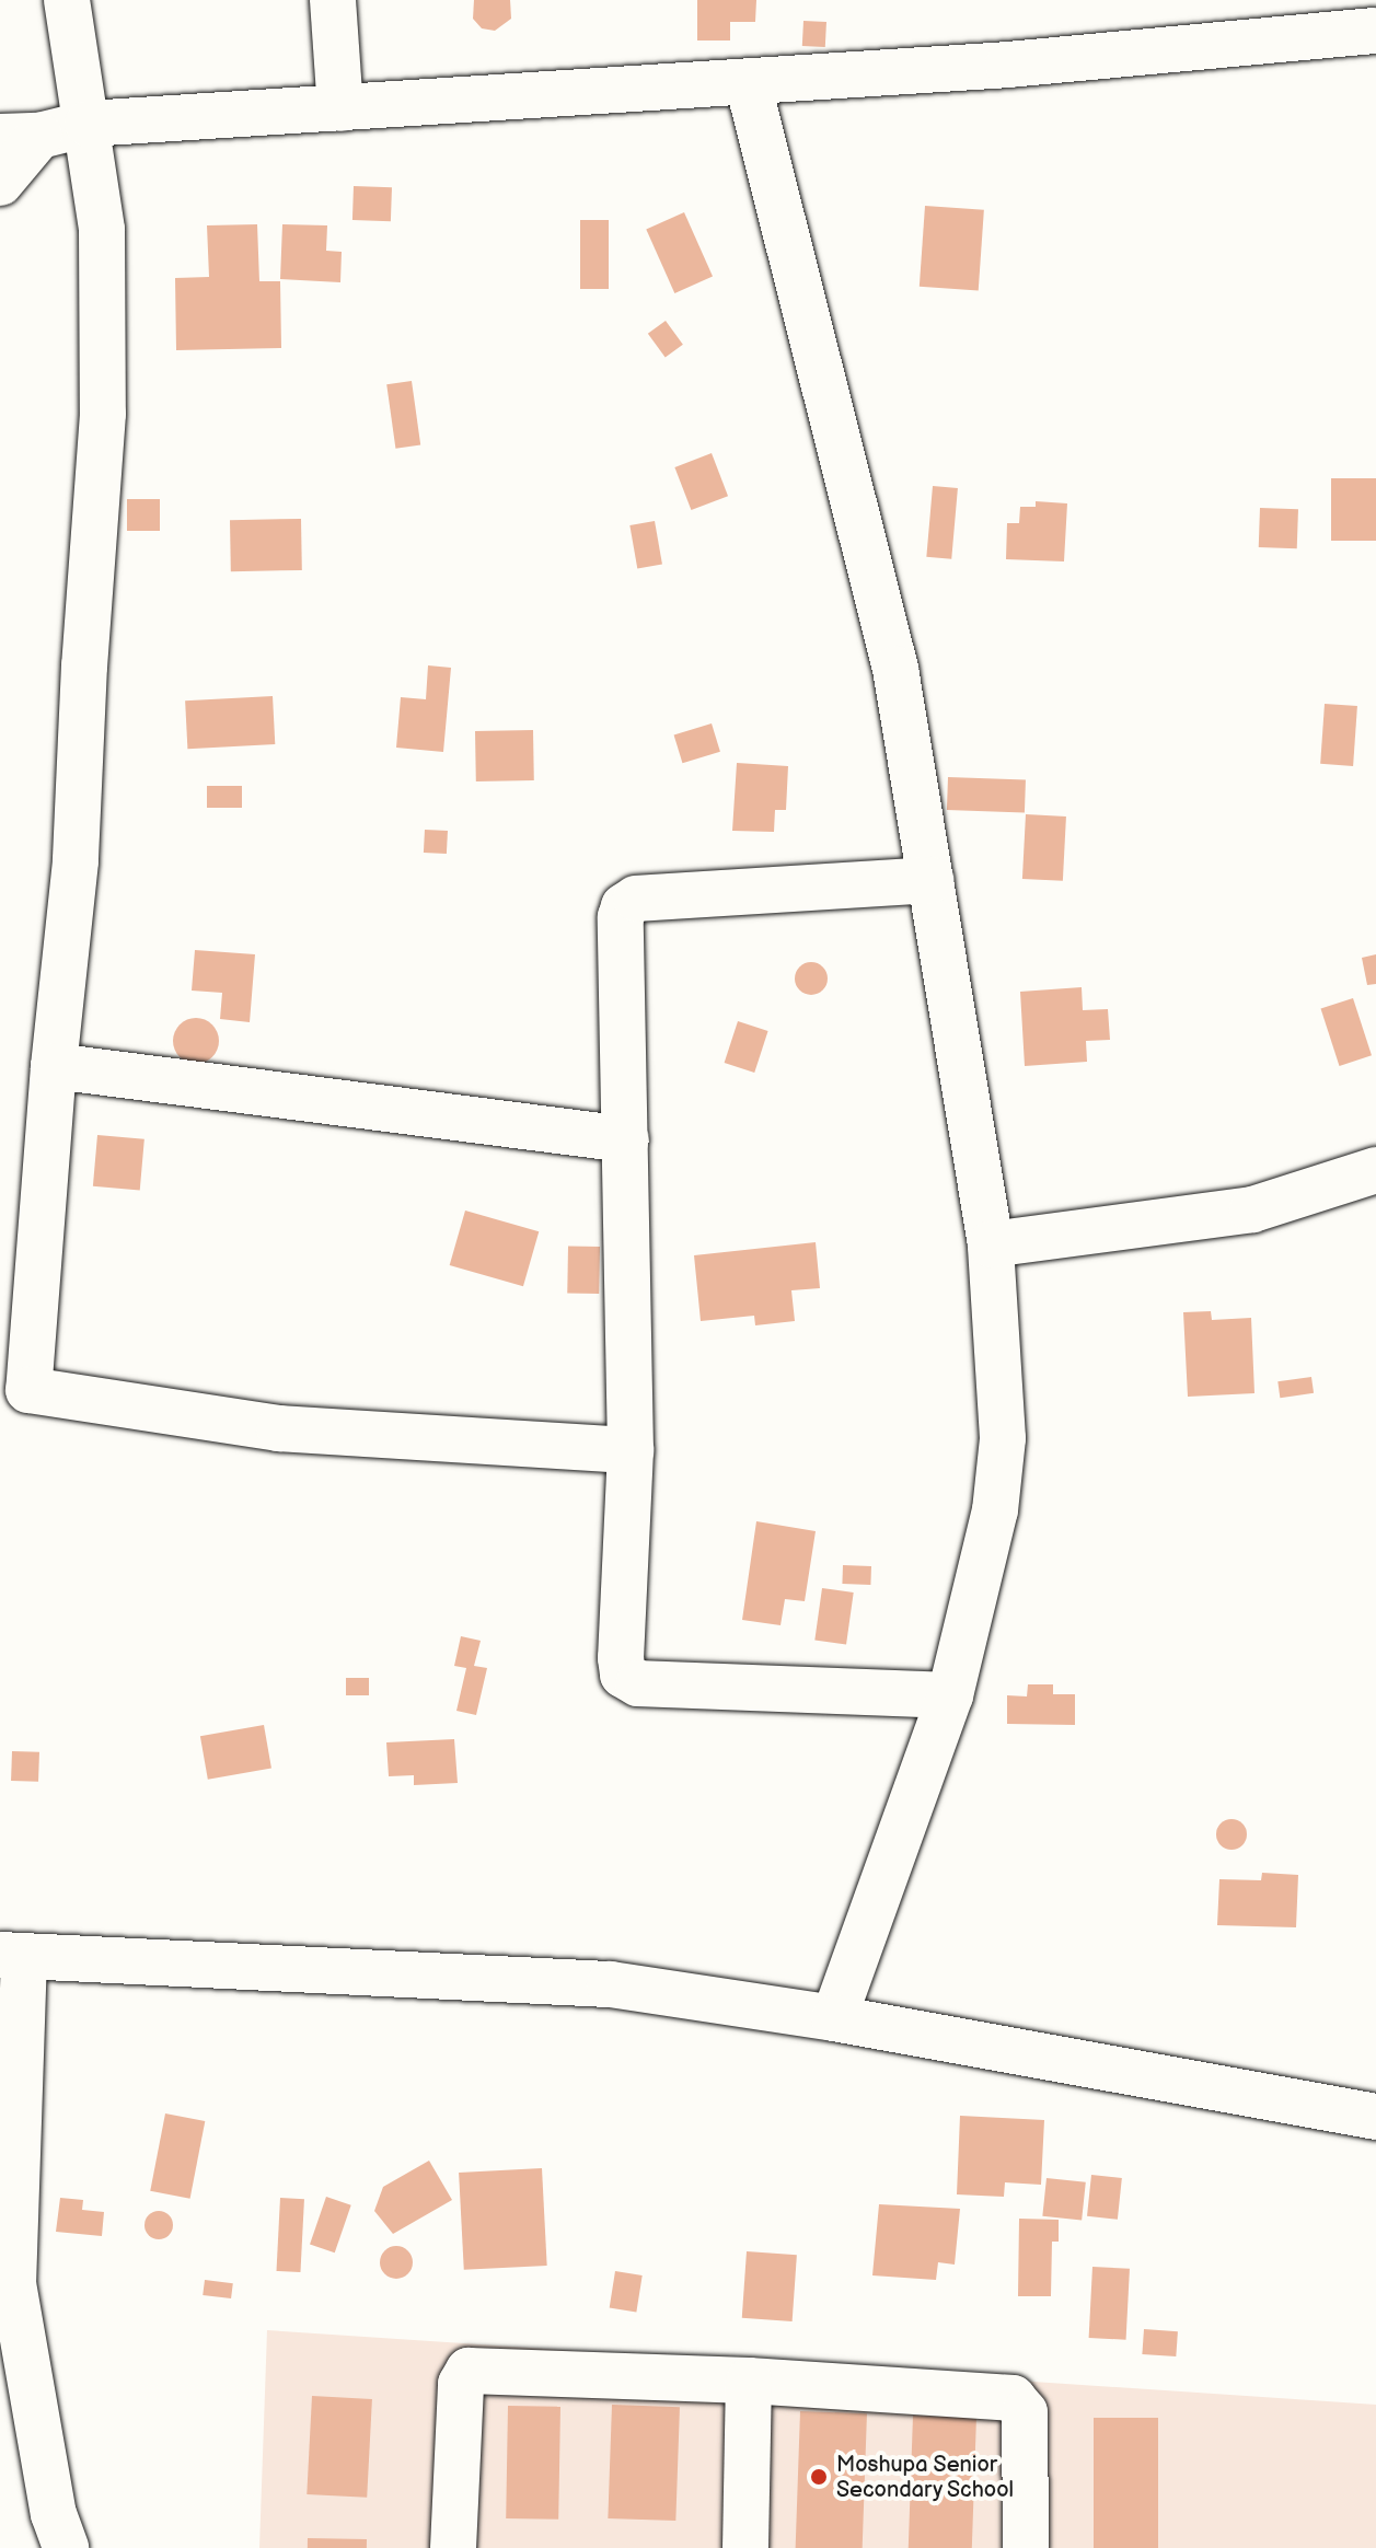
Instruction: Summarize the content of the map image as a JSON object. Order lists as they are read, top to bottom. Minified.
{"places":["Moshupa Senior Secondary School"]}
